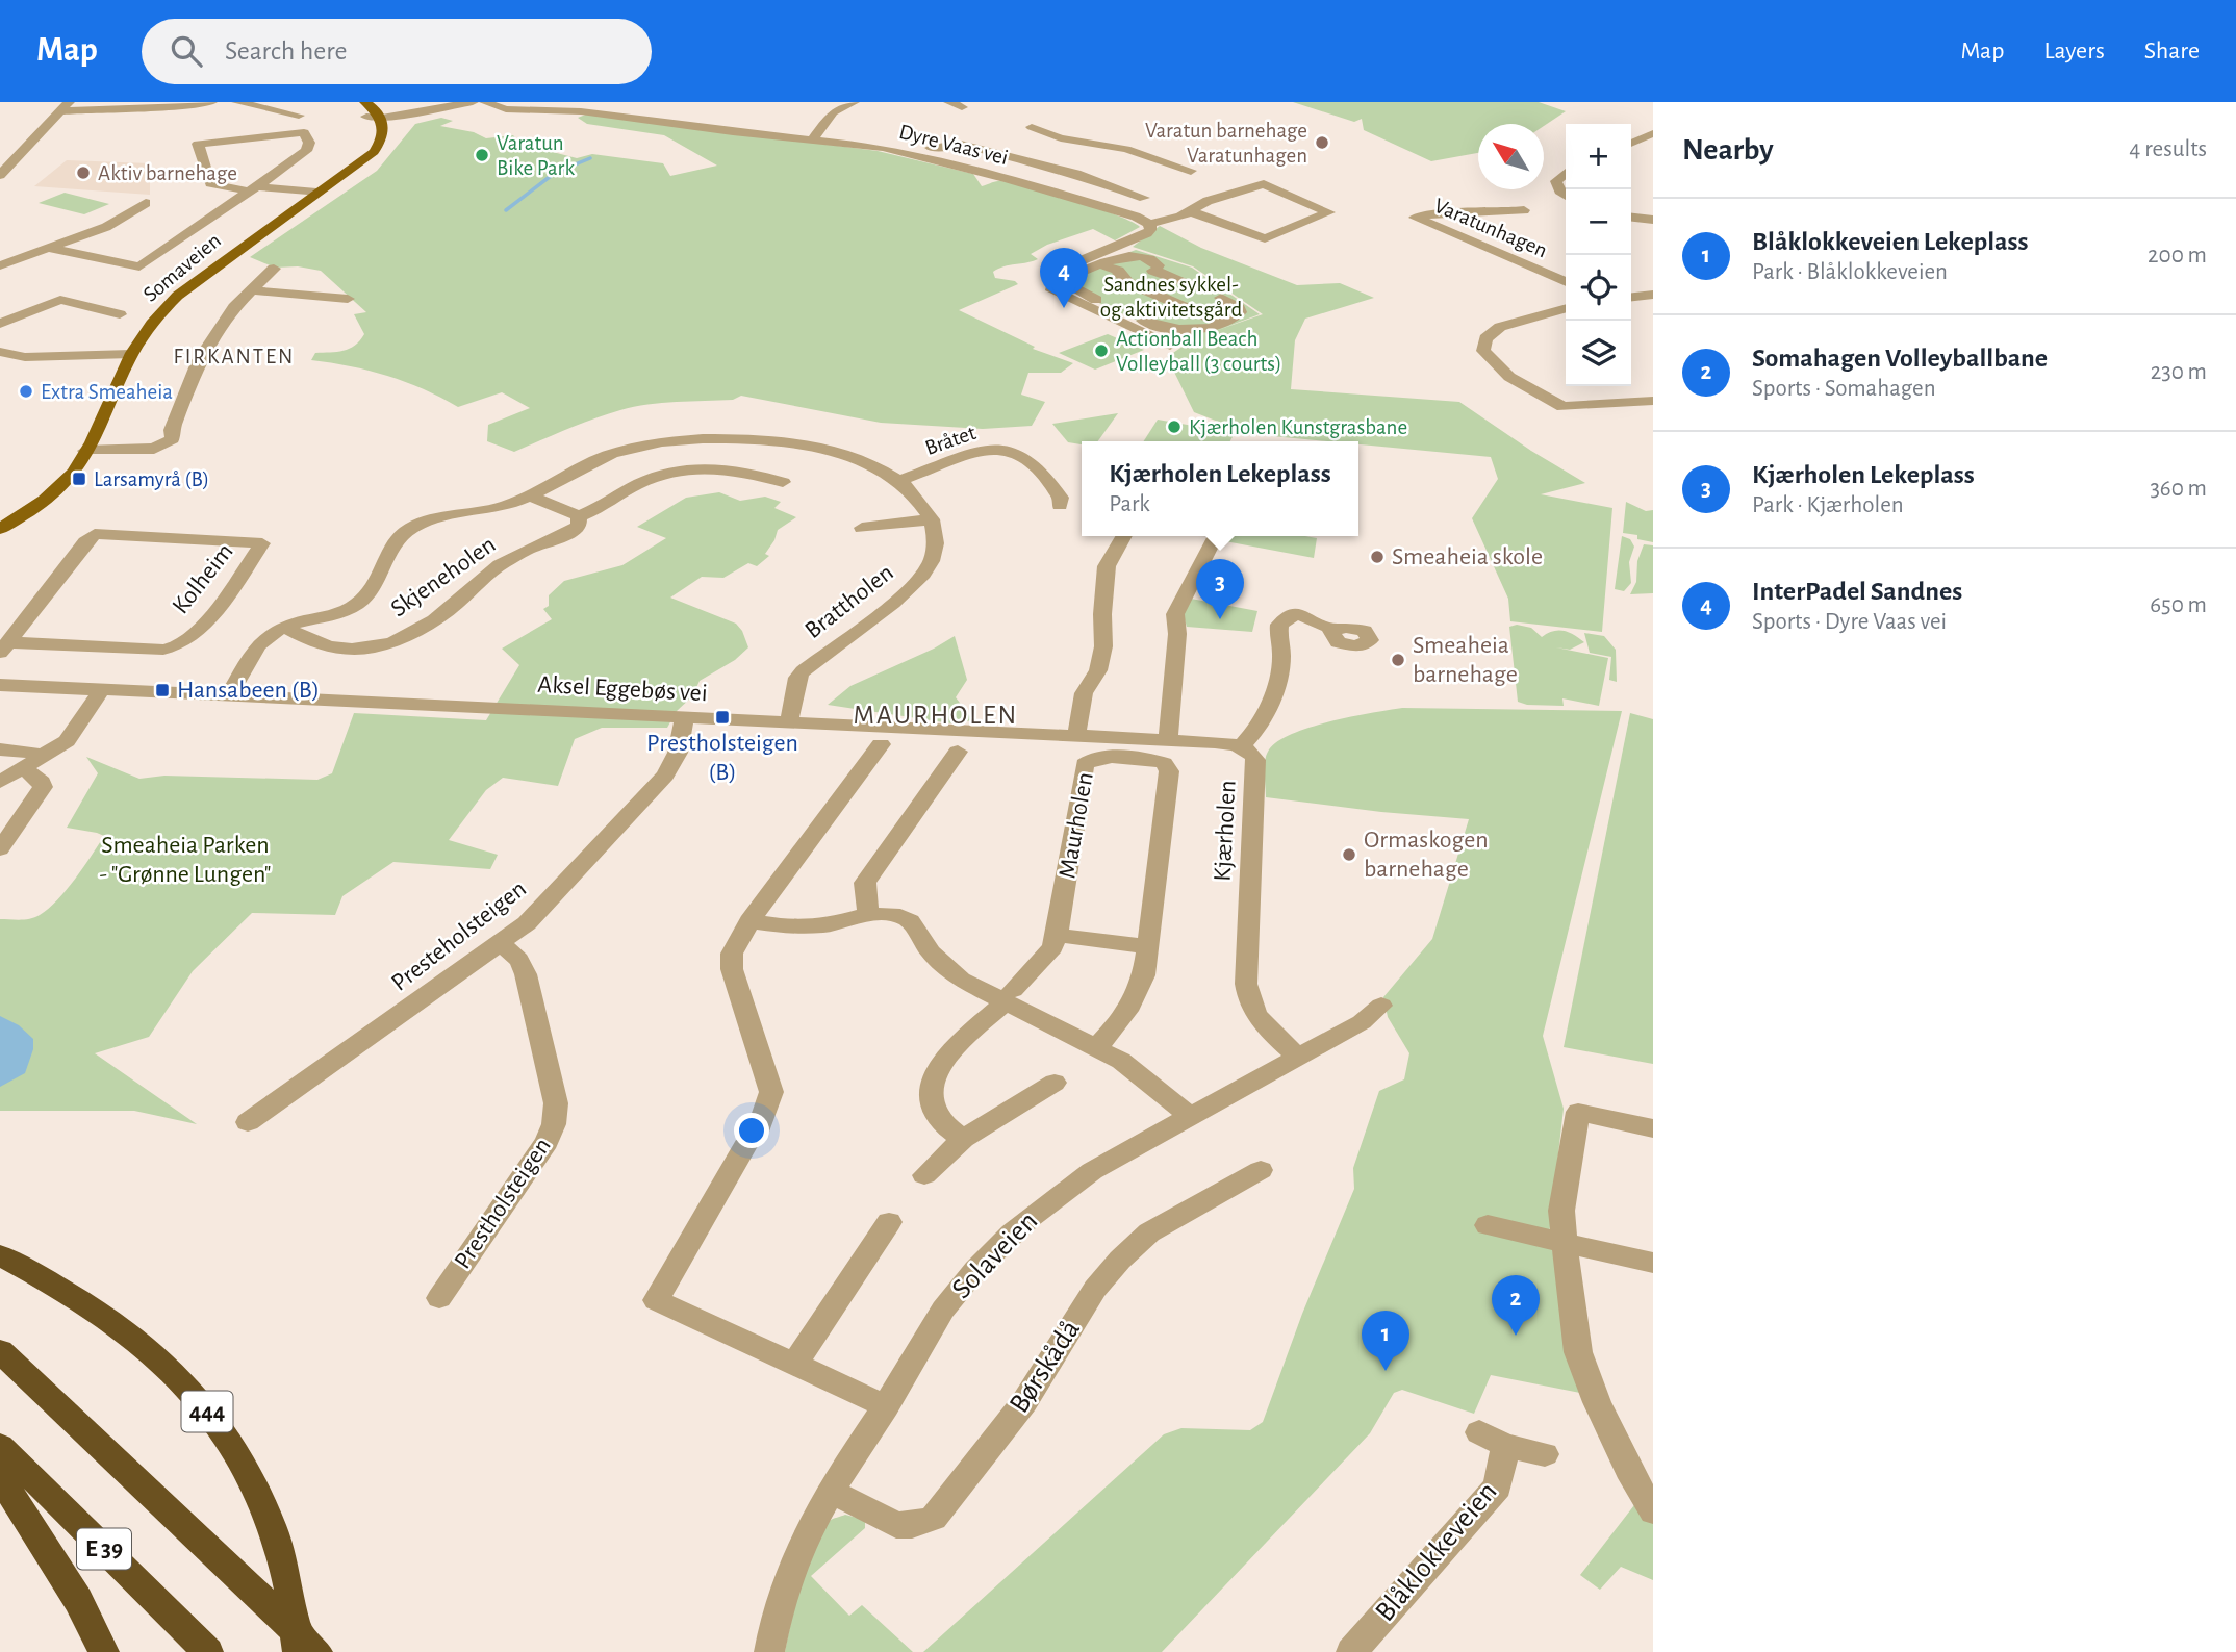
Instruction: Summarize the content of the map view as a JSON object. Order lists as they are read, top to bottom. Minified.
{"streets":{"highway":["444","E 39"],"main road":["Somaveien"],"street":["Dyre Vaas vei","Varatunhagen","Bråtet","Skjeneholen","Kolheim","Brattholen","Aksel Eggebøs vei","Maurholen","Kjærholen","Presteholsteigen","Prestholsteigen","Solaveien","Børskådå","Blåklokkeveien"]},"crossings":[["Bråtet","Skjeneholen"],["Skjeneholen","Aksel Eggebøs vei"],["Brattholen","Aksel Eggebøs vei"],["Aksel Eggebøs vei","Kjærholen"],["Aksel Eggebøs vei","Presteholsteigen"],["Kjærholen","Solaveien"],["Presteholsteigen","Prestholsteigen"],["Solaveien","Børskådå"]],"districts":["FIRKANTEN","MAURHOLEN"],"parks":["Sandnes sykkel- og aktivitetsgård","Smeaheia Parken - \"Grønne Lungen\""],"places":{"other":["Varatun barnehage Varatunhagen","Varatun Bike Park","Aktiv barnehage","Actionball Beach Volleyball (3 courts)","Extra Smeaheia","Kjærholen Kunstgrasbane","Smeaheia skole","Smeaheia barnehage","Ormaskogen barnehage"],"transit":["Larsamyrå (B)","Hansabeen (B)","Prestholsteigen (B)"]},"north":"top left","page":{"header":"Map","search":"Search here","nav":["Map","Layers","Share"],"heading":["Nearby","4 results"],"map_buttons":["+","−"],"list":[{"mark":"1","name":"Blåklokkeveien Lekeplass","note":"Park · Blåklokkeveien","value":"200 m"},{"mark":"2","name":"Somahagen Volleyballbane","note":"Sports · Somahagen","value":"230 m"},{"mark":"3","name":"Kjærholen Lekeplass","note":"Park · Kjærholen","value":"360 m"},{"mark":"4","name":"InterPadel Sandnes","note":"Sports · Dyre Vaas vei","value":"650 m"}],"pins":["4","3","2","1"],"popup":["Kjærholen Lekeplass","Park"]}}
